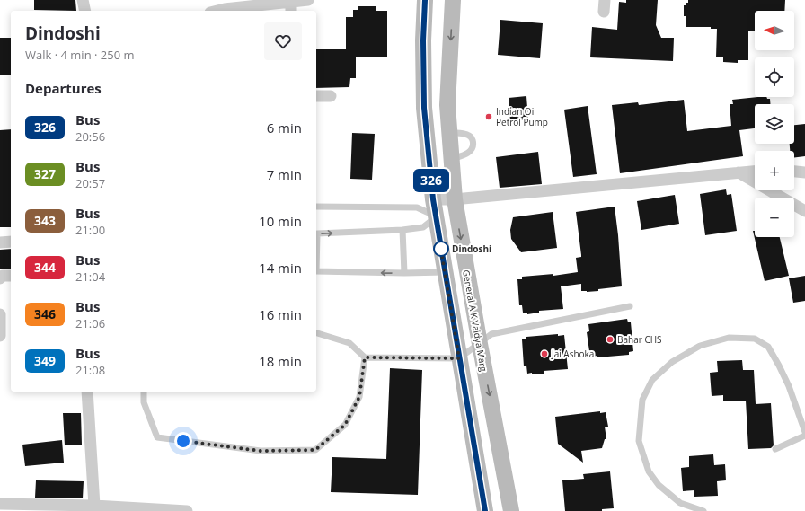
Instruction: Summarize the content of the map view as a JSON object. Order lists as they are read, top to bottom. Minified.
{"streets":{"main road":["General A K Vaidya Marg"]},"places":["Indian Oil Petrol Pump","Dindoshi","Bahar CHS","Jai Ashoka"],"lines":["bus line 326"],"north":"left","page":{"on_map":"326","map_buttons":["+","−"],"heading":[["Dindoshi","Walk · 4 min · 250 m"],"Departures"],"list":[{"mark":"326","name":"Bus","note":"20:56","value":"6 min"},{"mark":"327","name":"Bus","note":"20:57","value":"7 min"},{"mark":"343","name":"Bus","note":"21:00","value":"10 min"},{"mark":"344","name":"Bus","note":"21:04","value":"14 min"},{"mark":"346","name":"Bus","note":"21:06","value":"16 min"},{"mark":"349","name":"Bus","note":"21:08","value":"18 min"}]}}
